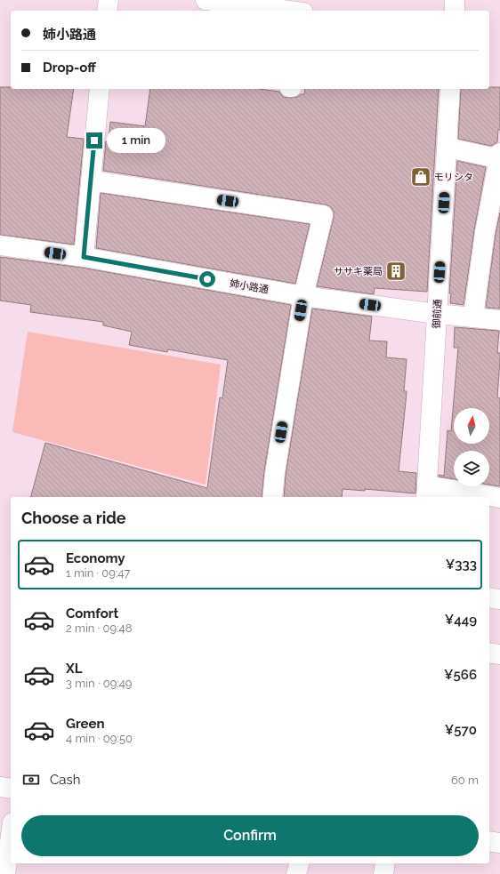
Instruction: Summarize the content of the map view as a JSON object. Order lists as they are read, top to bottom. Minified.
{"streets":{"street":["姉小路通","御前通"]},"crossings":[["姉小路通","御前通"]],"places":{"shop":["モリシタ"],"building":["ササキ薬局"]},"north":"top","page":{"banner":["姉小路通","Drop-off"],"bubble":"1 min","heading":"Choose a ride","list":[{"name":"Economy","note":"1 min · 09:47","value":"¥333"},{"name":"Comfort","note":"2 min · 09:48","value":"¥449"},{"name":"XL","note":"3 min · 09:49","value":"¥566"},{"name":"Green","note":"4 min · 09:50","value":"¥570"}],"pay":["Cash","60 m"],"buttons":"Confirm"}}
